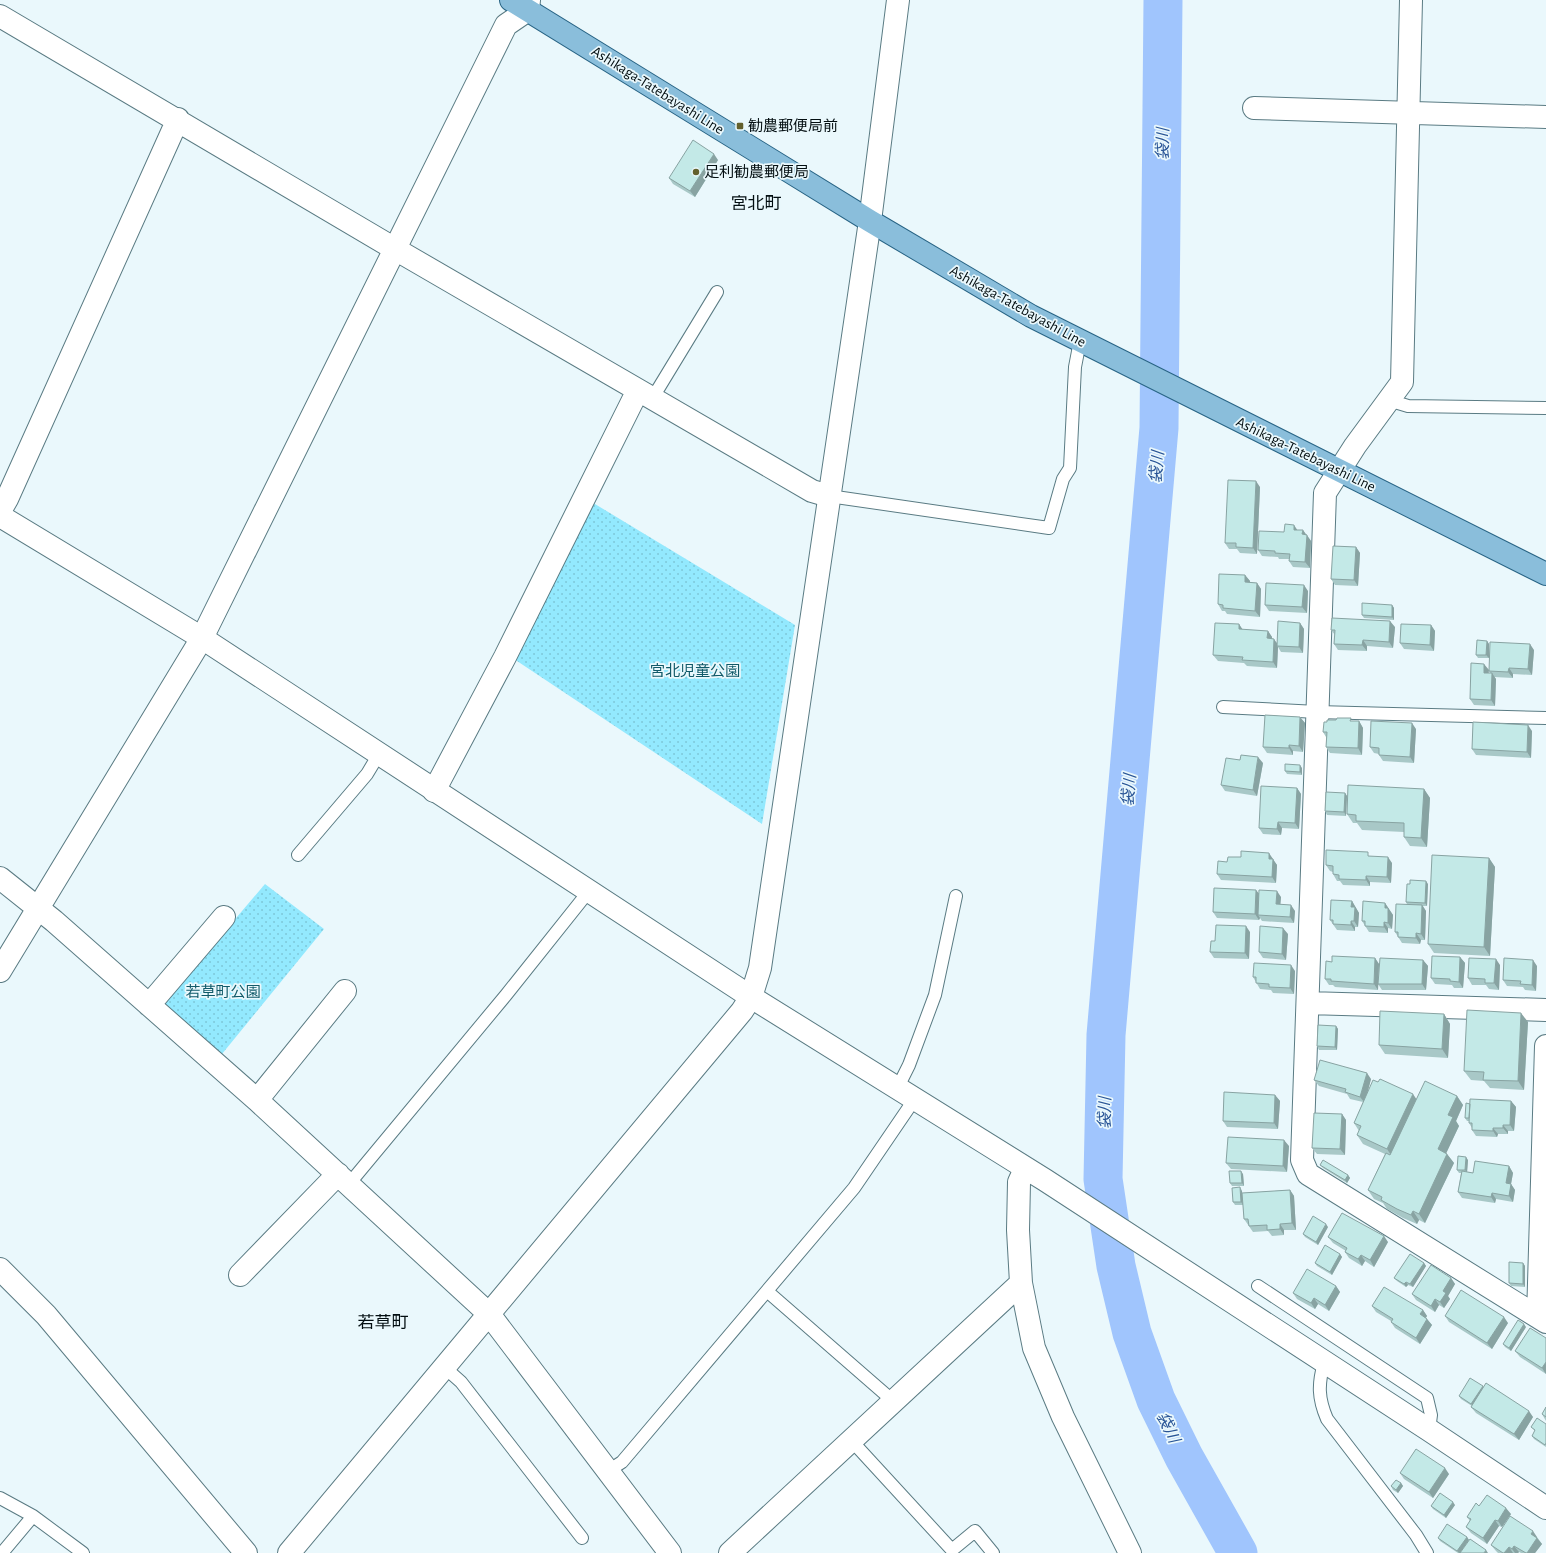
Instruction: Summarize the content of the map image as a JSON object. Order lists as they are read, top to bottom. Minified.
{"streets":{"main road":["Ashikaga-Tatebayashi Line"]},"districts":["宮北町","若草町"],"water":["袋川"],"parks":["宮北児童公園","若草町公園"],"places":{"transit":["勧農郵便局前"],"other":["足利勧農郵便局"]}}
